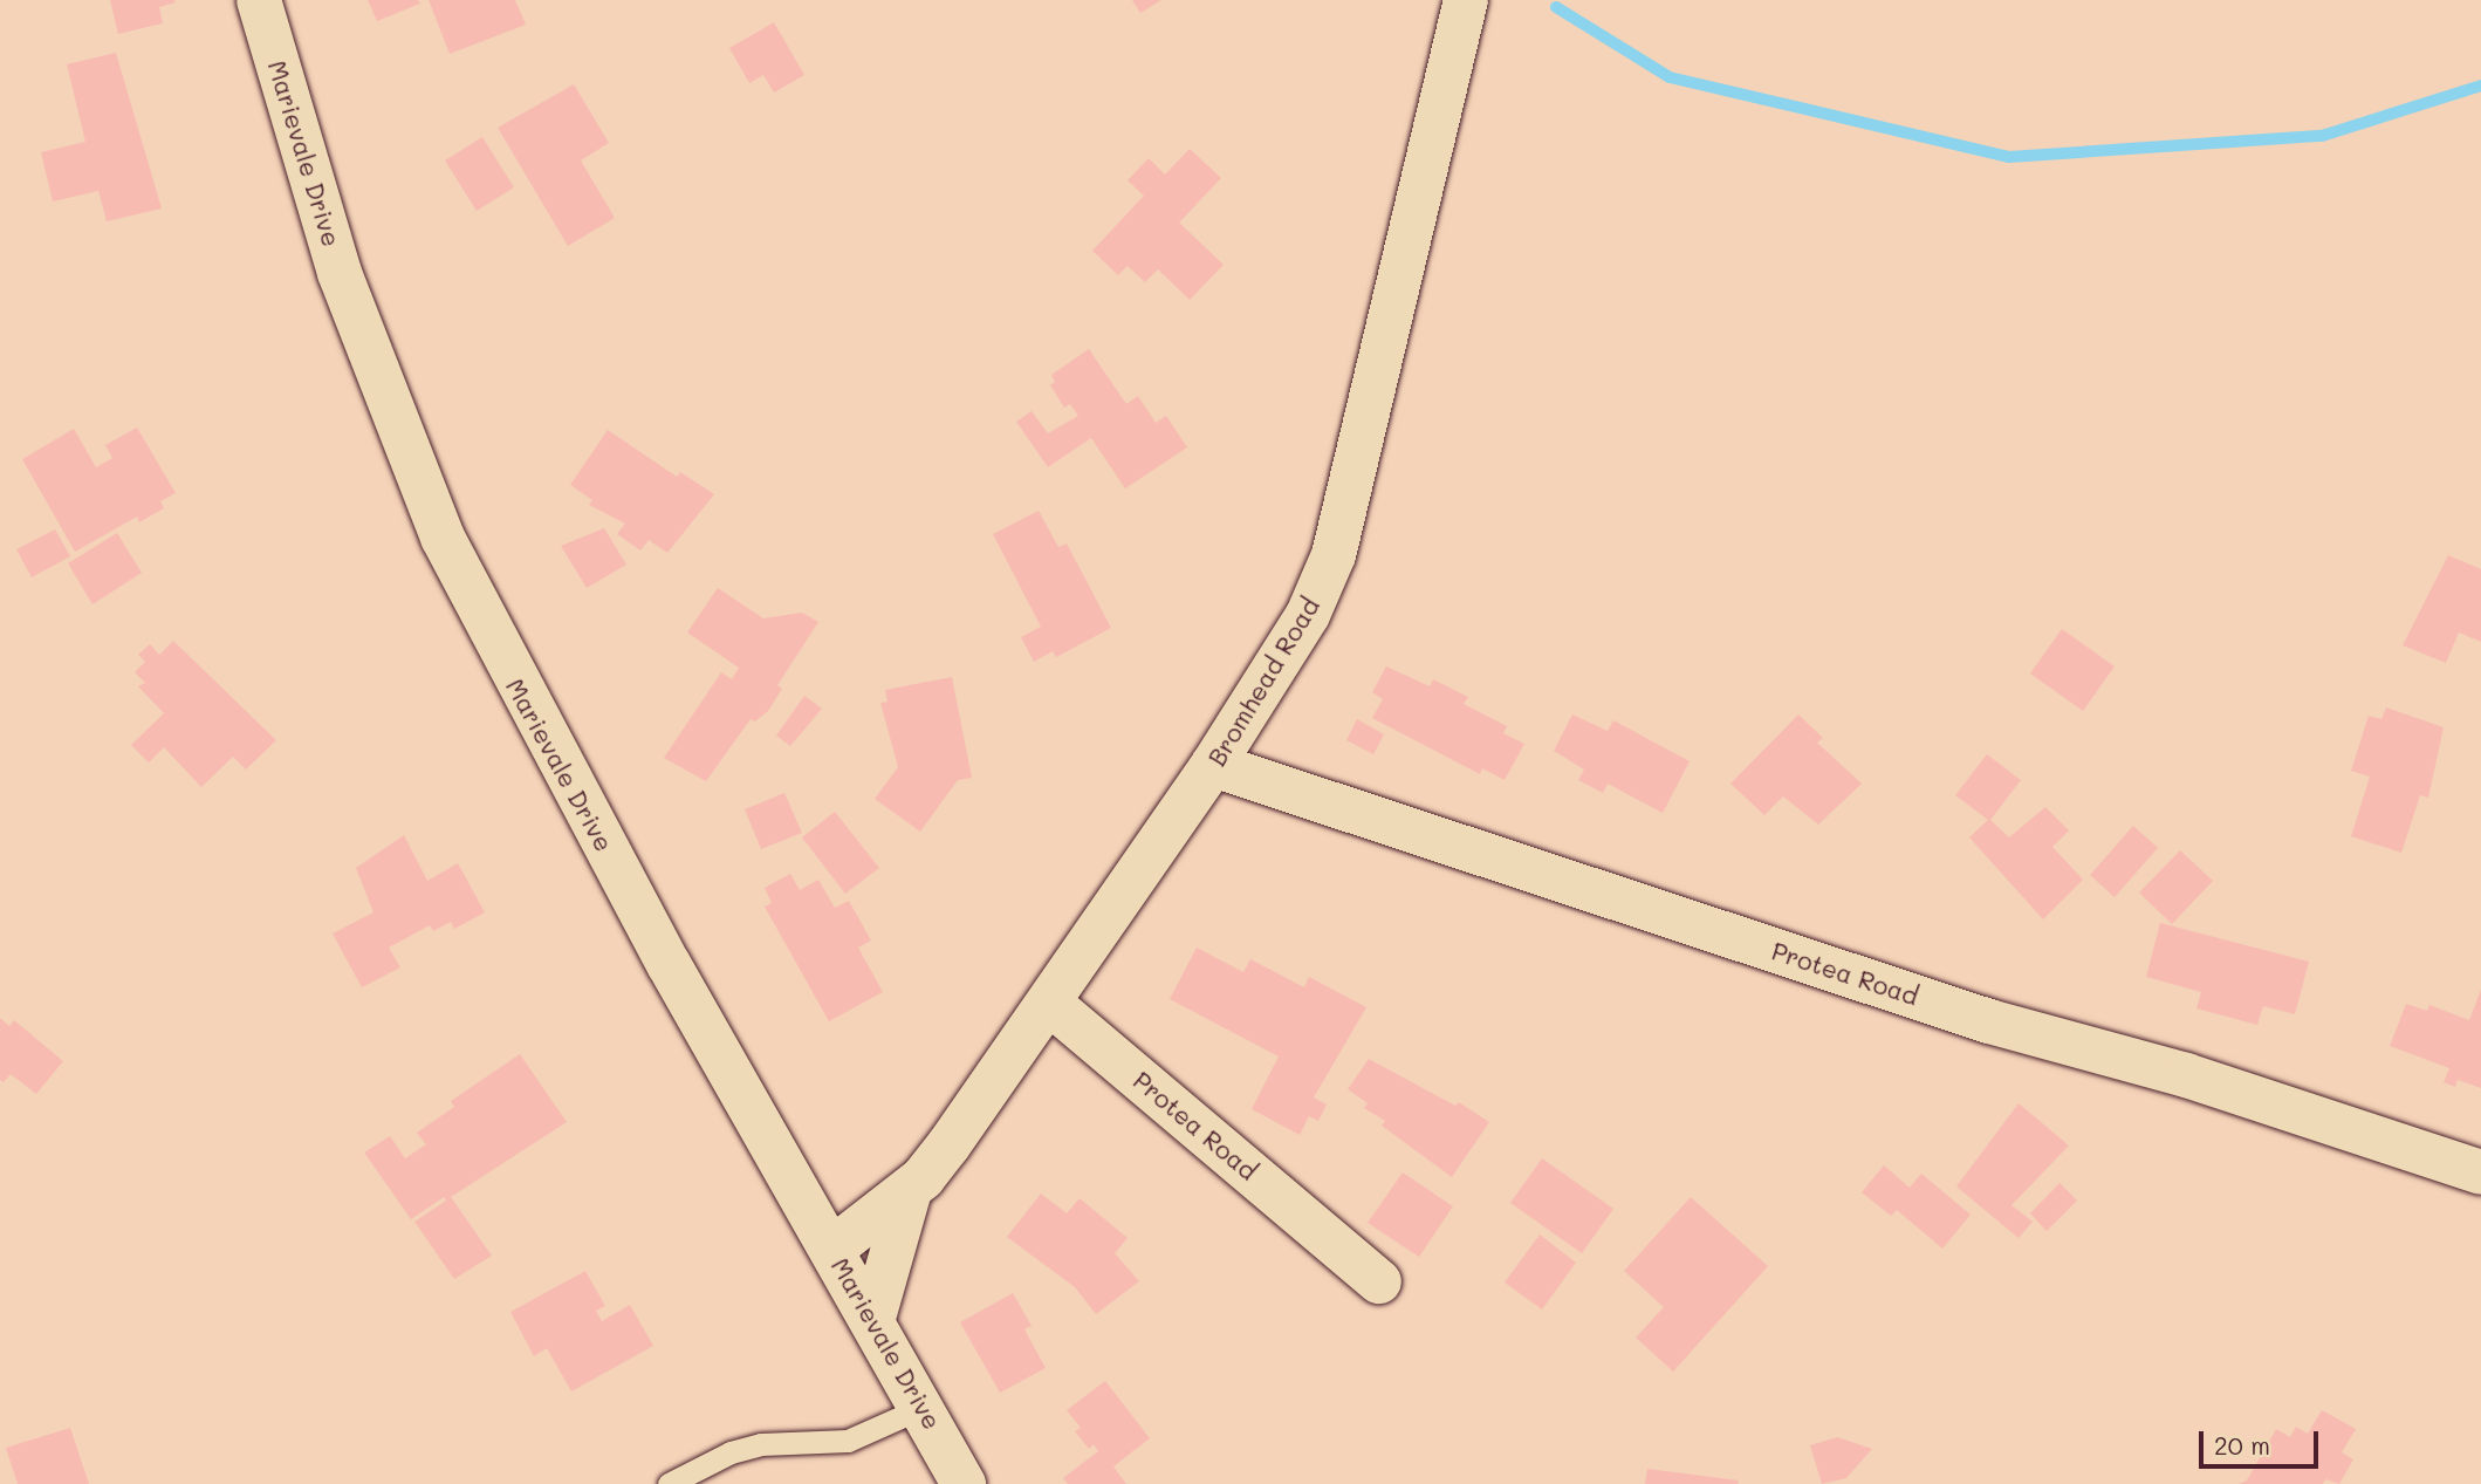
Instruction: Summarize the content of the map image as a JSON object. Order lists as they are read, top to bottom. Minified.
{"streets":{"street":["Marievale Drive","Bromhead Road","Protea Road"]},"crossings":[["Marievale Drive","Bromhead Road"],["Bromhead Road","Protea Road"]],"scale_bar":"20 m"}
